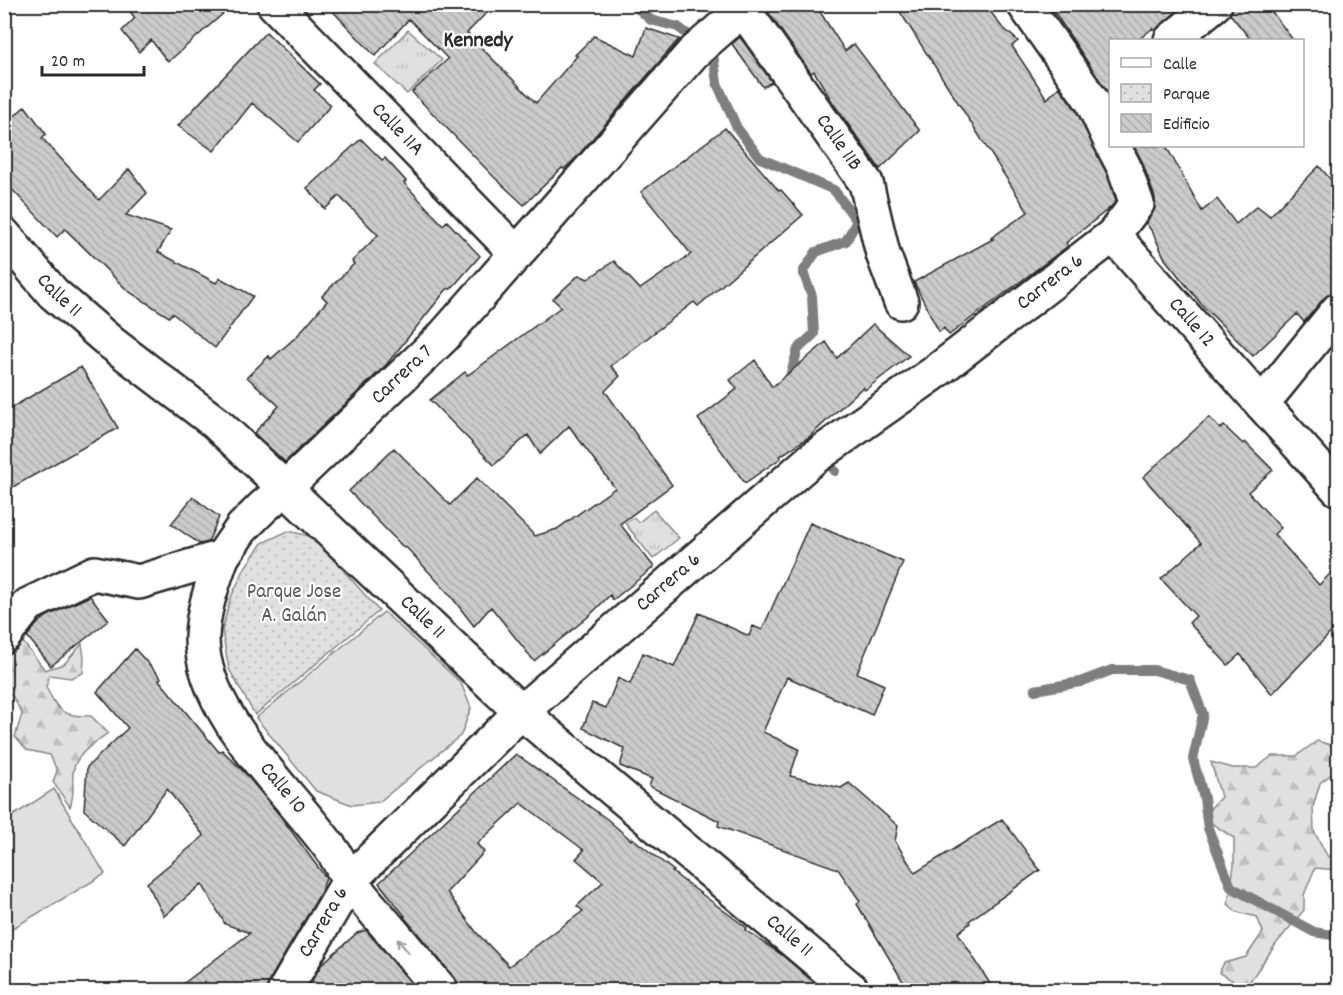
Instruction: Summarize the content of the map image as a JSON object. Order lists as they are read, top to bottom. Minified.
{"streets":{"street":["Calle 11A","Calle 11B","Carrera 6","Calle 11","Calle 12","Carrera 7","Calle 10"]},"crossings":[["Calle 11A","Carrera 7"],["Calle 11B","Carrera 7"],["Carrera 6","Calle 11"],["Carrera 6","Calle 12"],["Carrera 6","Calle 10"],["Calle 11","Carrera 7"],["Carrera 7","Calle 10"]],"districts":["Kennedy"],"parks":["Parque Jose A. Galán"],"legend":["Calle","Parque","Edificio"],"scale_bar":"20 m"}
